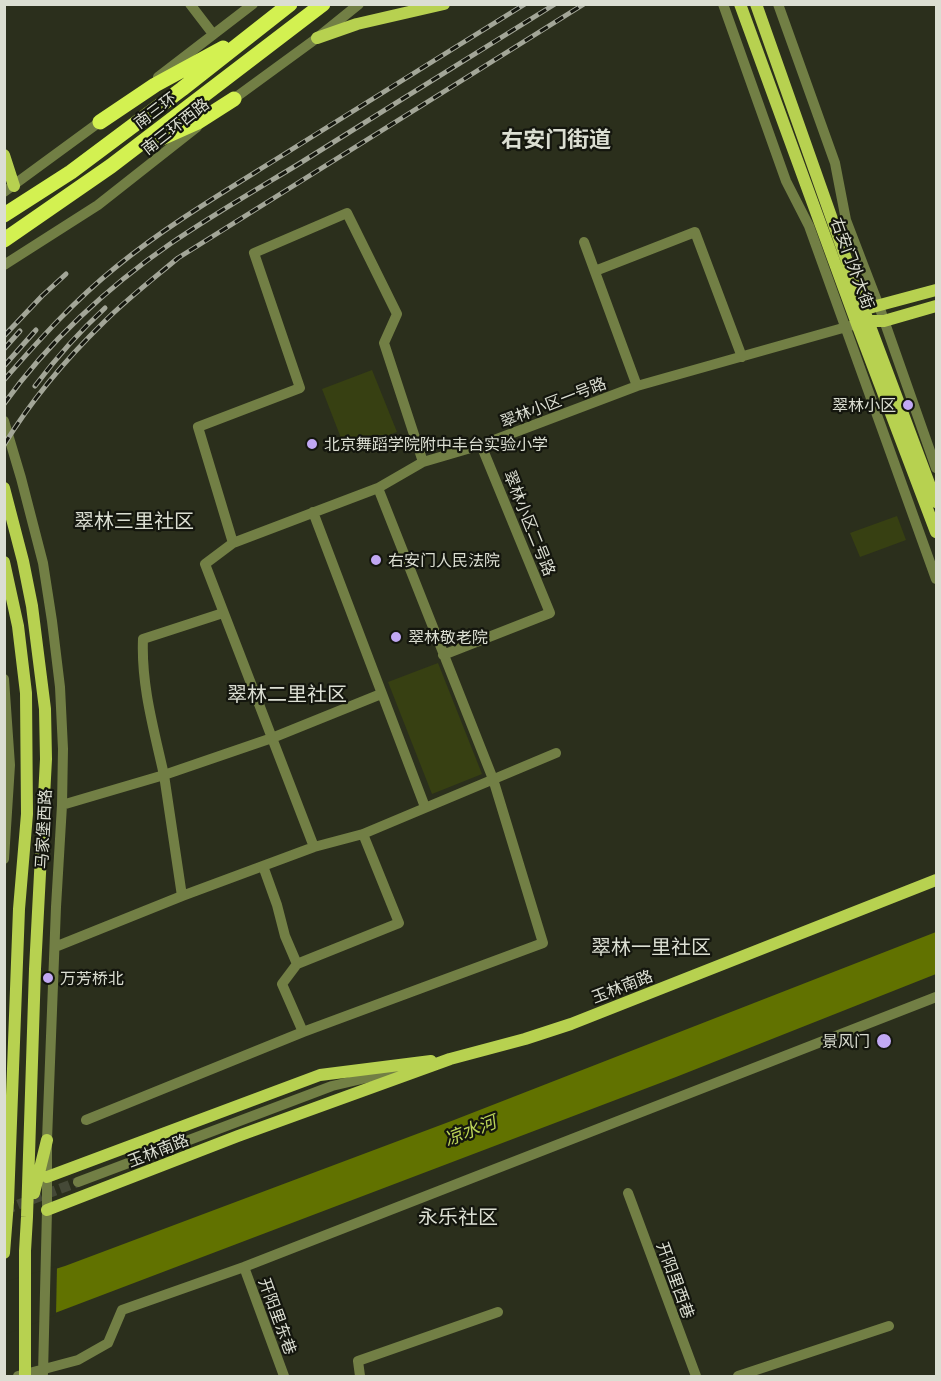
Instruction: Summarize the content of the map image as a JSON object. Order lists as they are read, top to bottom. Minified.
{"streets":{"highway":["南三环"],"main road":["右安门外大街","马家堡西路","玉林南路"],"street":["南三环西路","翠林小区一号路","翠林小区二号路","开阳里西巷","开阳里东巷"]},"crossings":[["右安门外大街","翠林小区一号路"],["翠林小区一号路","翠林小区二号路"],["马家堡西路","玉林南路"]],"districts":["右安门街道","翠林三里社区","翠林二里社区","翠林一里社区","永乐社区"],"water":["凉水河"],"places":["翠林小区","北京舞蹈学院附中丰台实验小学","右安门人民法院","翠林敬老院","万芳桥北","景风门"]}
